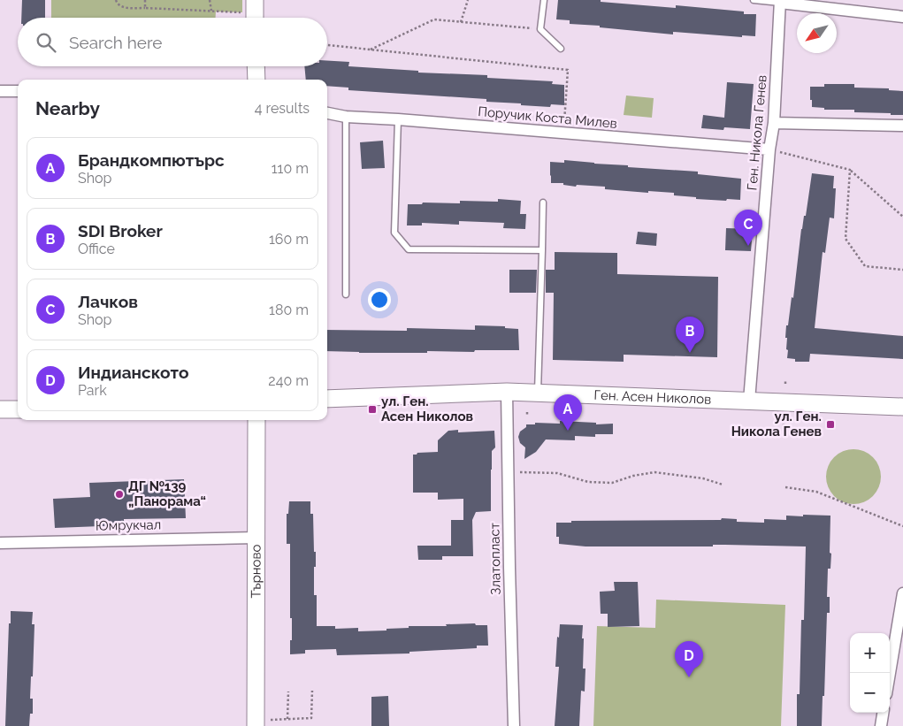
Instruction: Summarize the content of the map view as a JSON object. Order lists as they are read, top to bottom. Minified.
{"streets":{"street":["Поручик Коста Милев","Ген. Никола Генев","Ген. Асен Николов","Юмрукчал","Златопласт","Търново"]},"crossings":[["Поручик Коста Милев","Ген. Никола Генев"],["Ген. Никола Генев","Ген. Асен Николов"],["Ген. Асен Николов","Златопласт"],["Юмрукчал","Търново"]],"places":{"transit":["ул. Ген. Асен Николов","ул. Ген. Никола Генев"],"other":["ДГ №139 „Панорама“"]},"north":"bottom left","page":{"search":"Search here","heading":["Nearby","4 results"],"list":[{"mark":"A","name":"Брандкомпютърс","note":"Shop","value":"110 m"},{"mark":"B","name":"SDI Broker","note":"Office","value":"160 m"},{"mark":"C","name":"Лачков","note":"Shop","value":"180 m"},{"mark":"D","name":"Индианското","note":"Park","value":"240 m"}],"pins":["C","B","A","D"],"map_buttons":["+","−"]}}
